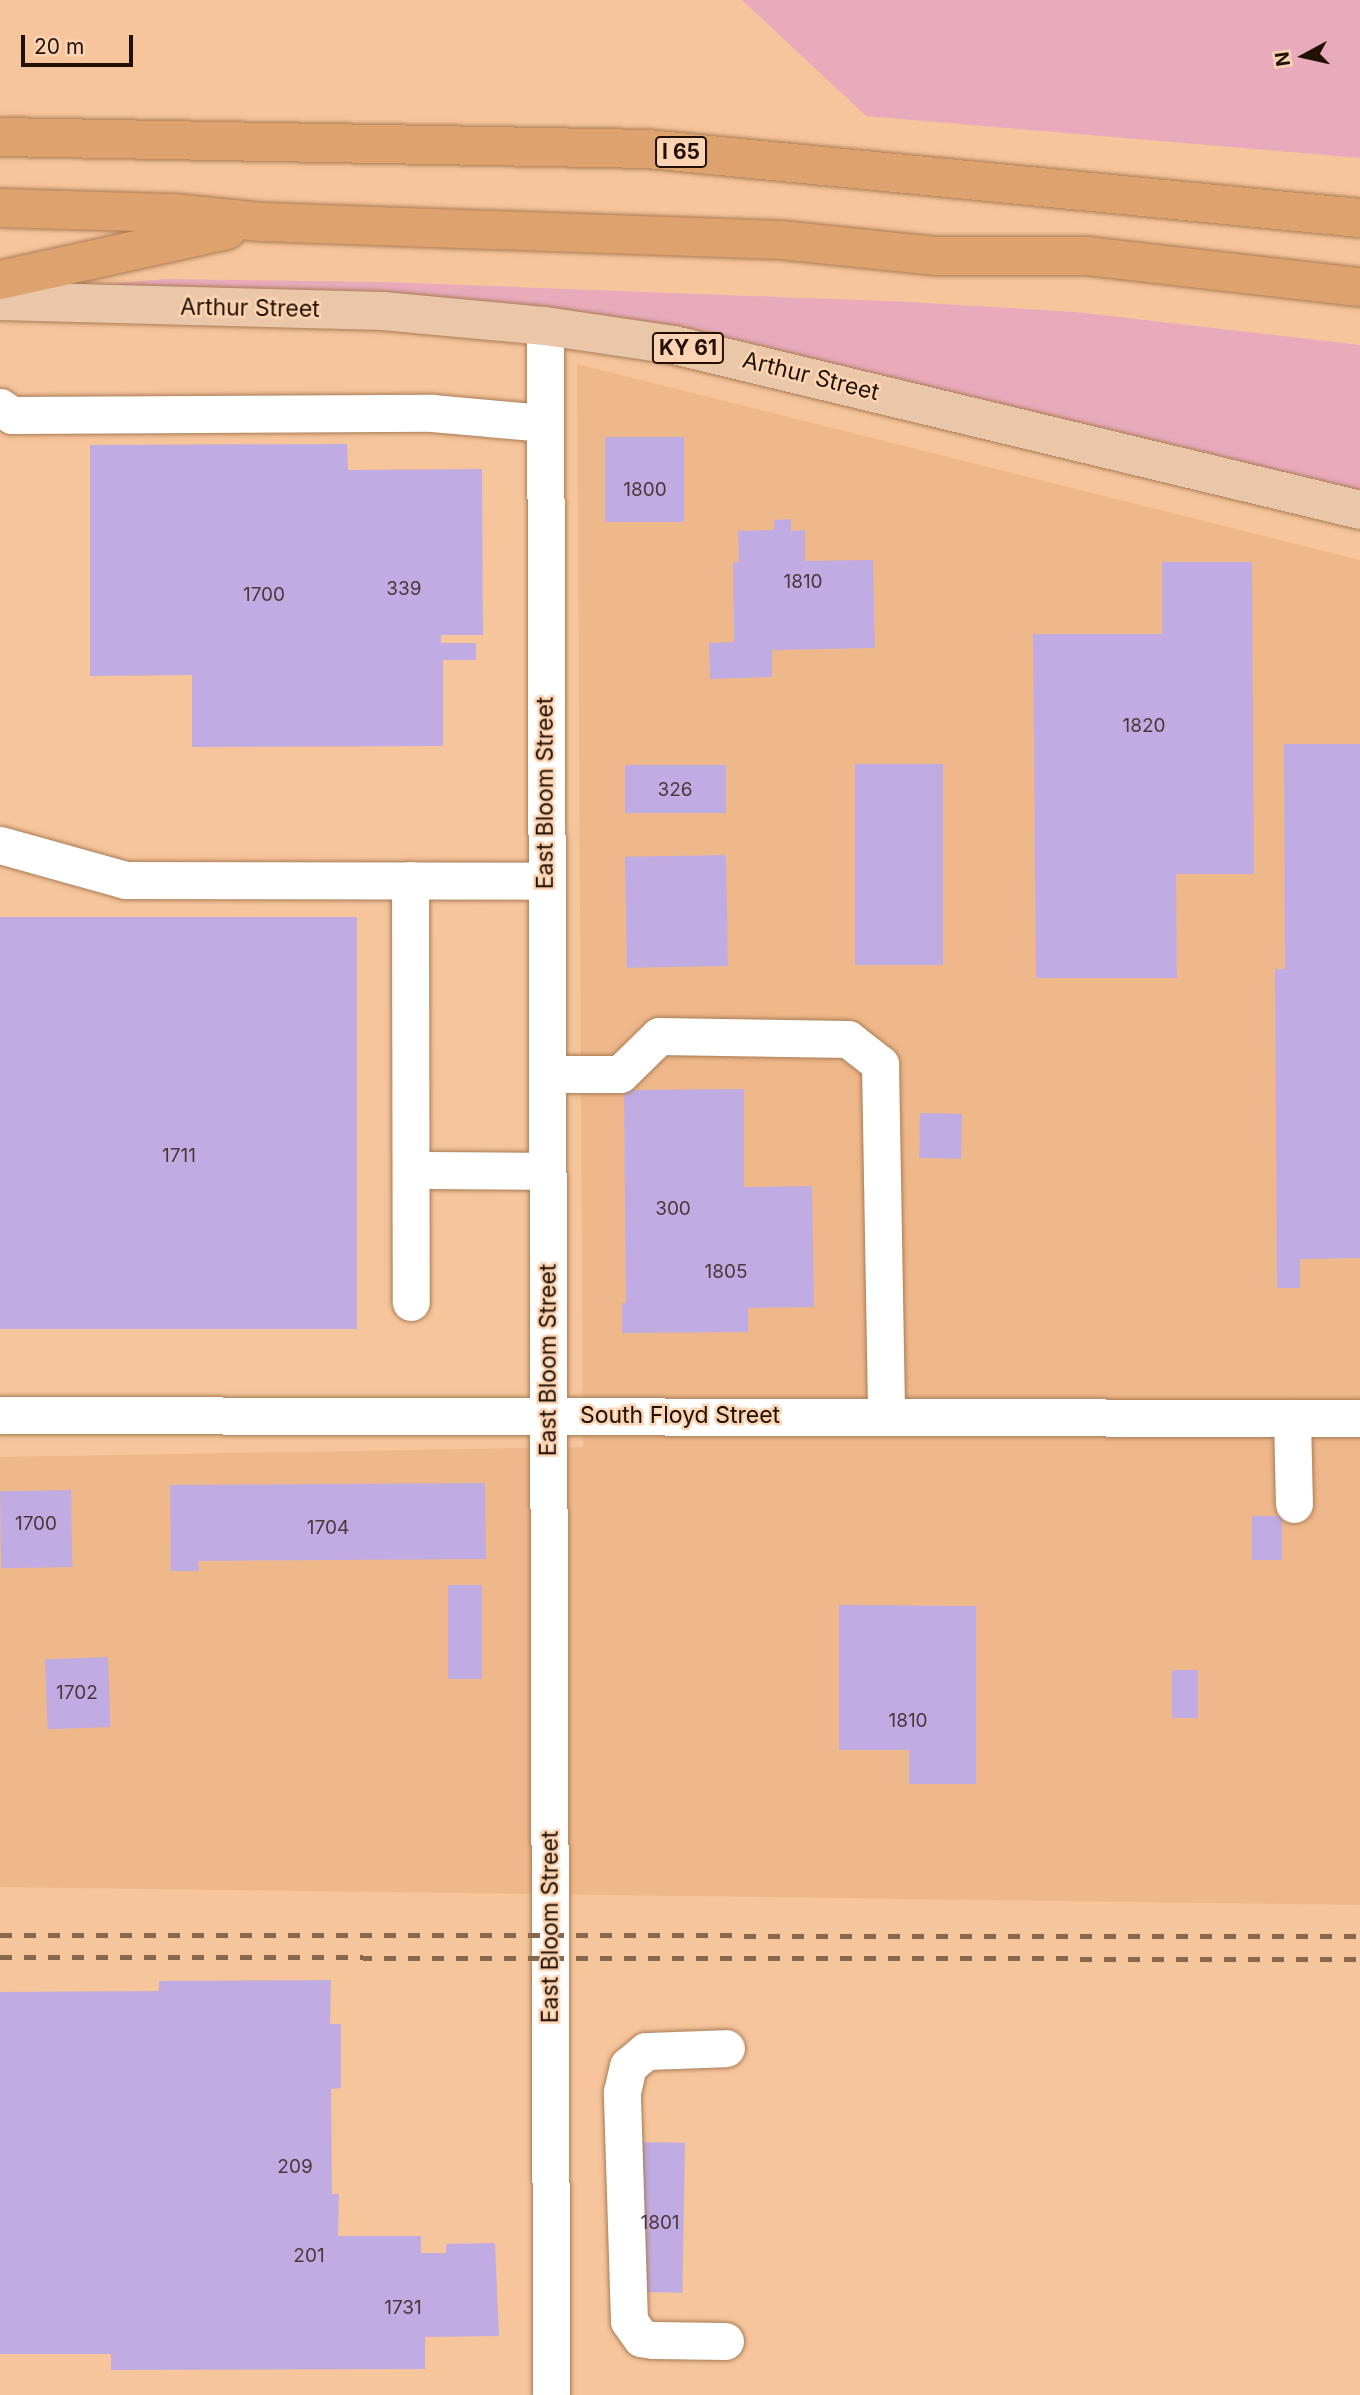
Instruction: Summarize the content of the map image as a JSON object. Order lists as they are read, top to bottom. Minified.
{"streets":{"highway":["I 65"],"main road":["Arthur Street","KY 61"],"street":["East Bloom Street","South Floyd Street"]},"crossings":[["Arthur Street","East Bloom Street"],["East Bloom Street","South Floyd Street"]],"house_numbers":["1800","1810","339","1700","1820","326","1711","300","1805","1700","1704","1702","1810","209","1801","201","1731"],"scale_bar":"20 m","north":"left"}
